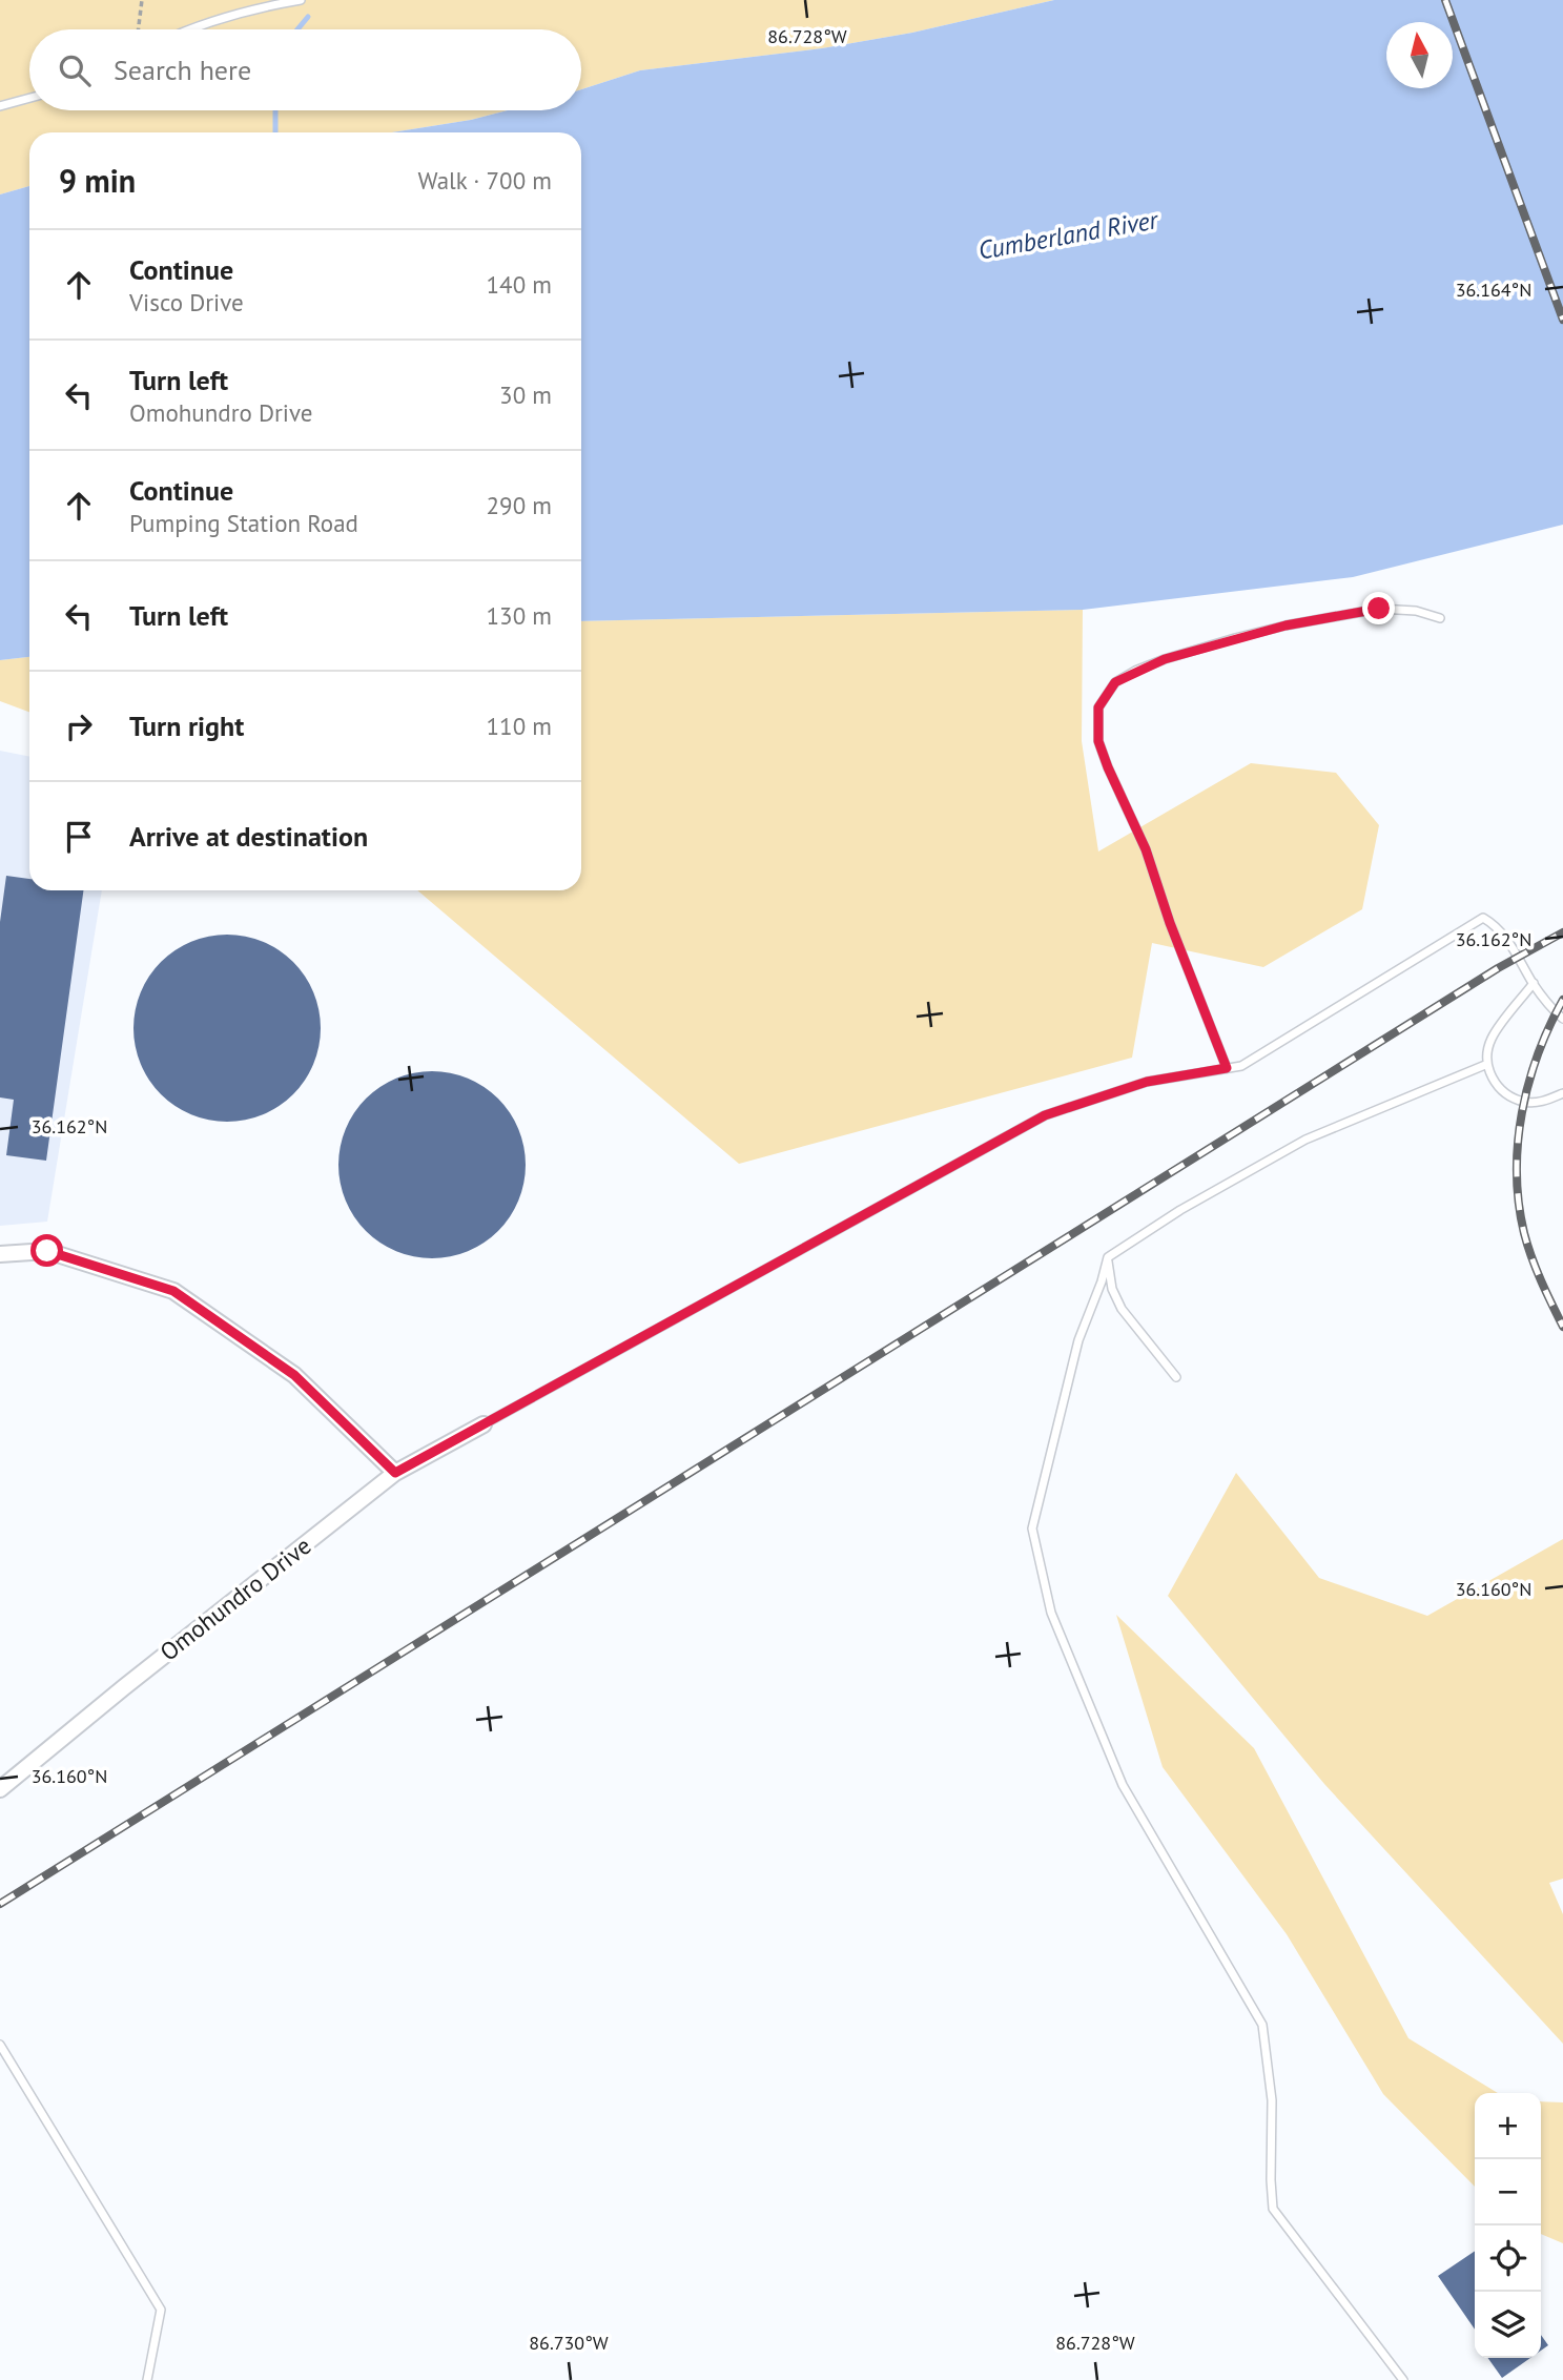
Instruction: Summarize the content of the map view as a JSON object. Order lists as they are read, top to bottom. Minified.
{"streets":{"street":["Omohundro Drive"]},"water":["Cumberland River"],"north":"top","page":{"search":"Search here","heading":["9 min","Walk · 700 m"],"list":[["Continue","Visco Drive","140 m"],["Turn left","Omohundro Drive","30 m"],["Continue","Pumping Station Road","290 m"],["Turn left","130 m"],["Turn right","110 m"],"Arrive at destination"],"map_buttons":["+","−"]},"coordinates":["86.728°W","36.164°N","36.162°N","36.160°N","86.730°W"]}
